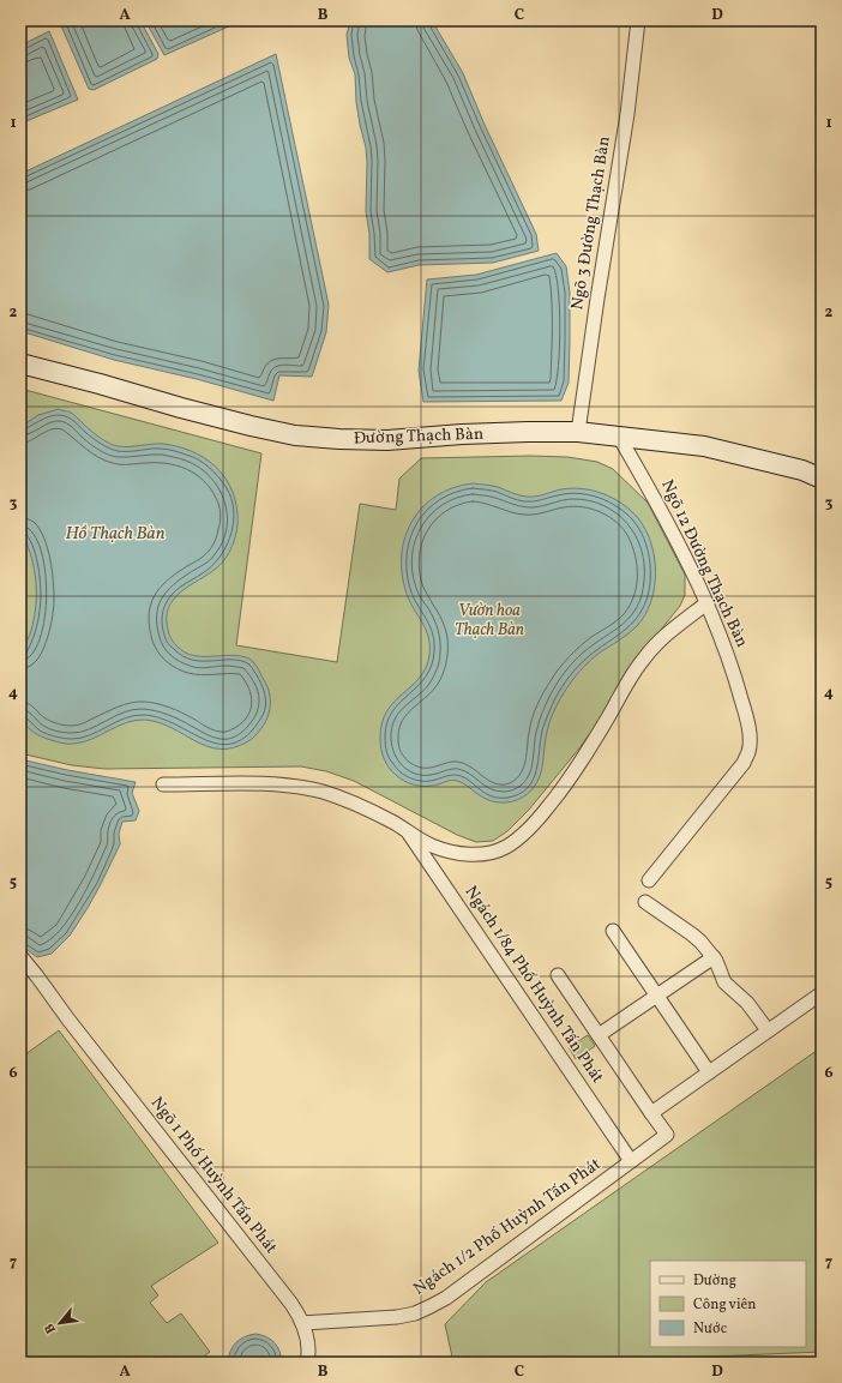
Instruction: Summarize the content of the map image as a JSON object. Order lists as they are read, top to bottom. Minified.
{"streets":{"main road":["Đường Thạch Bàn"],"street":["Ngõ 3 Đường Thạch Bàn","Ngõ 12 Đường Thạch Bàn","Ngách 1/84 Phố Huỳnh Tấn Phát","Ngõ 1 Phố Huỳnh Tấn Phát","Ngách 1/2 Phố Huỳnh Tấn Phát"]},"crossings":[["Ngõ 3 Đường Thạch Bàn","Đường Thạch Bàn"],["Đường Thạch Bàn","Ngõ 12 Đường Thạch Bàn"],["Ngách 1/84 Phố Huỳnh Tấn Phát","Ngách 1/2 Phố Huỳnh Tấn Phát"],["Ngõ 1 Phố Huỳnh Tấn Phát","Ngách 1/2 Phố Huỳnh Tấn Phát"]],"water":["Hồ Thạch Bàn"],"parks":["Vườn hoa Thạch Bàn"],"legend":["Đường","Công viên","Nước"],"north":"bottom left","grid":{"columns":["A","B","C","D"],"rows":["1","2","3","4","5","6","7"]}}
